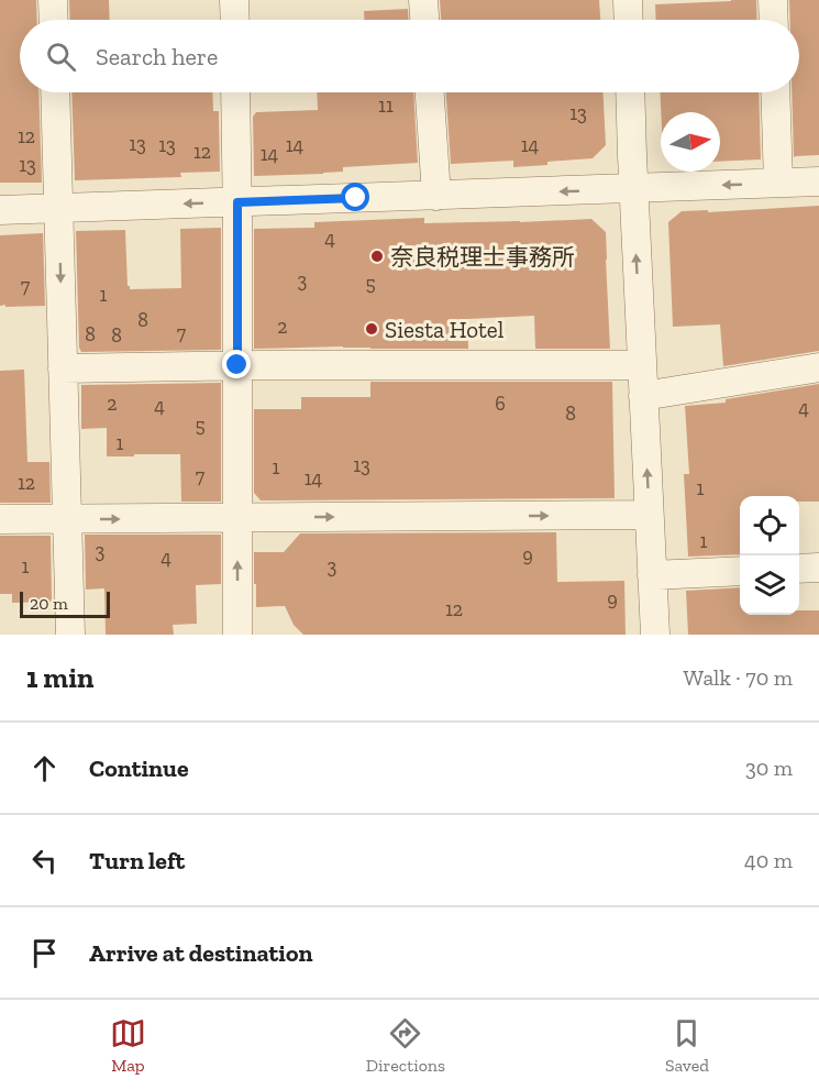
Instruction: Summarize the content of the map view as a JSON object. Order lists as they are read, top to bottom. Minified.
{"places":["奈良税理士事務所","Siesta Hotel"],"house_numbers":["11","13","12","13","13","14","14","12","14","13","4","3","5","7","1","8","2","7","8","8","2","6","4","4","8","5","1","13","1","7","14","12","1","1","3","9","4","1","3","9","12"],"scale_bar":"20 m","north":"right","page":{"search":"Search here","scale":"20 m","heading":["1 min","Walk · 70 m"],"list":[["Continue","30 m"],["Turn left","40 m"],"Arrive at destination"],"nav":["Map","Directions","Saved"]}}
